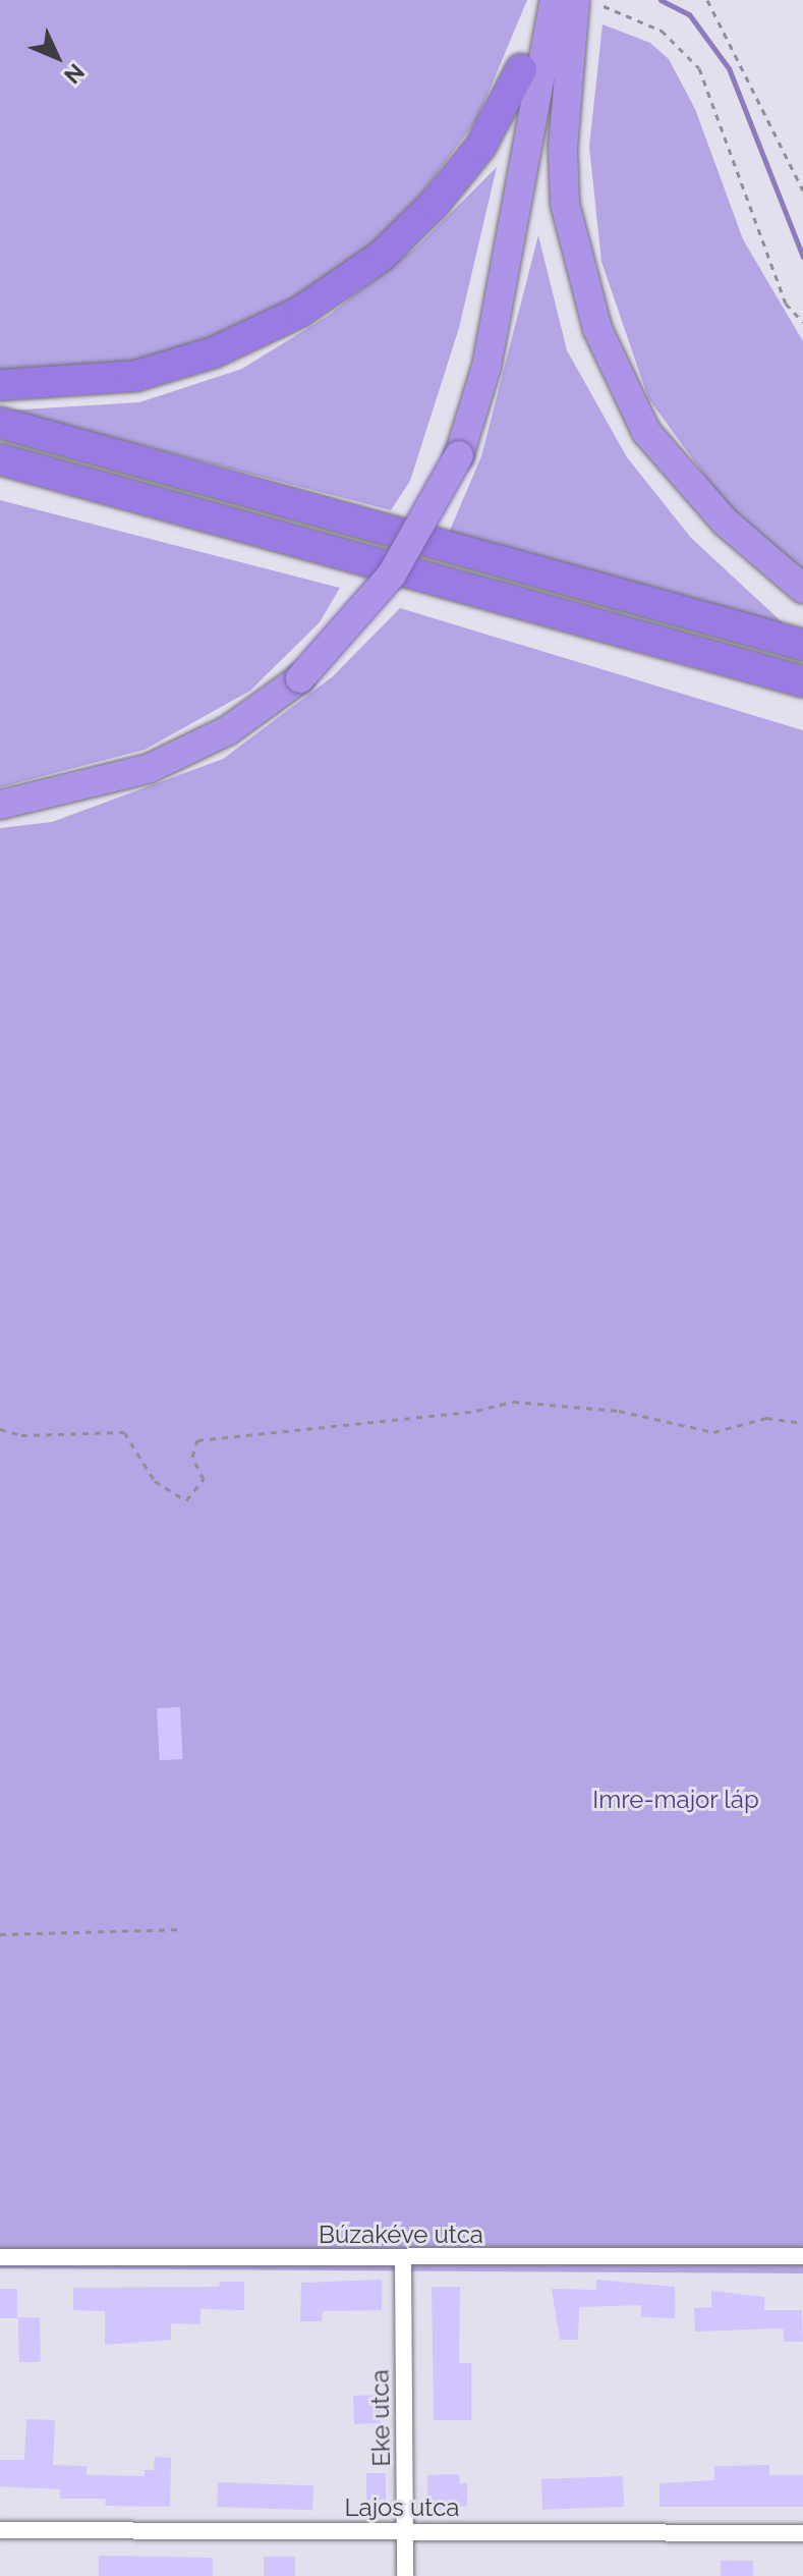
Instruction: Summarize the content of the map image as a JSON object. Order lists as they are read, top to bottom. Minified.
{"streets":{"street":["Búzakéve utca","Eke utca","Lajos utca"]},"crossings":[["Búzakéve utca","Eke utca"],["Eke utca","Lajos utca"]],"parks":["Imre-major láp"],"north":"bottom right"}
